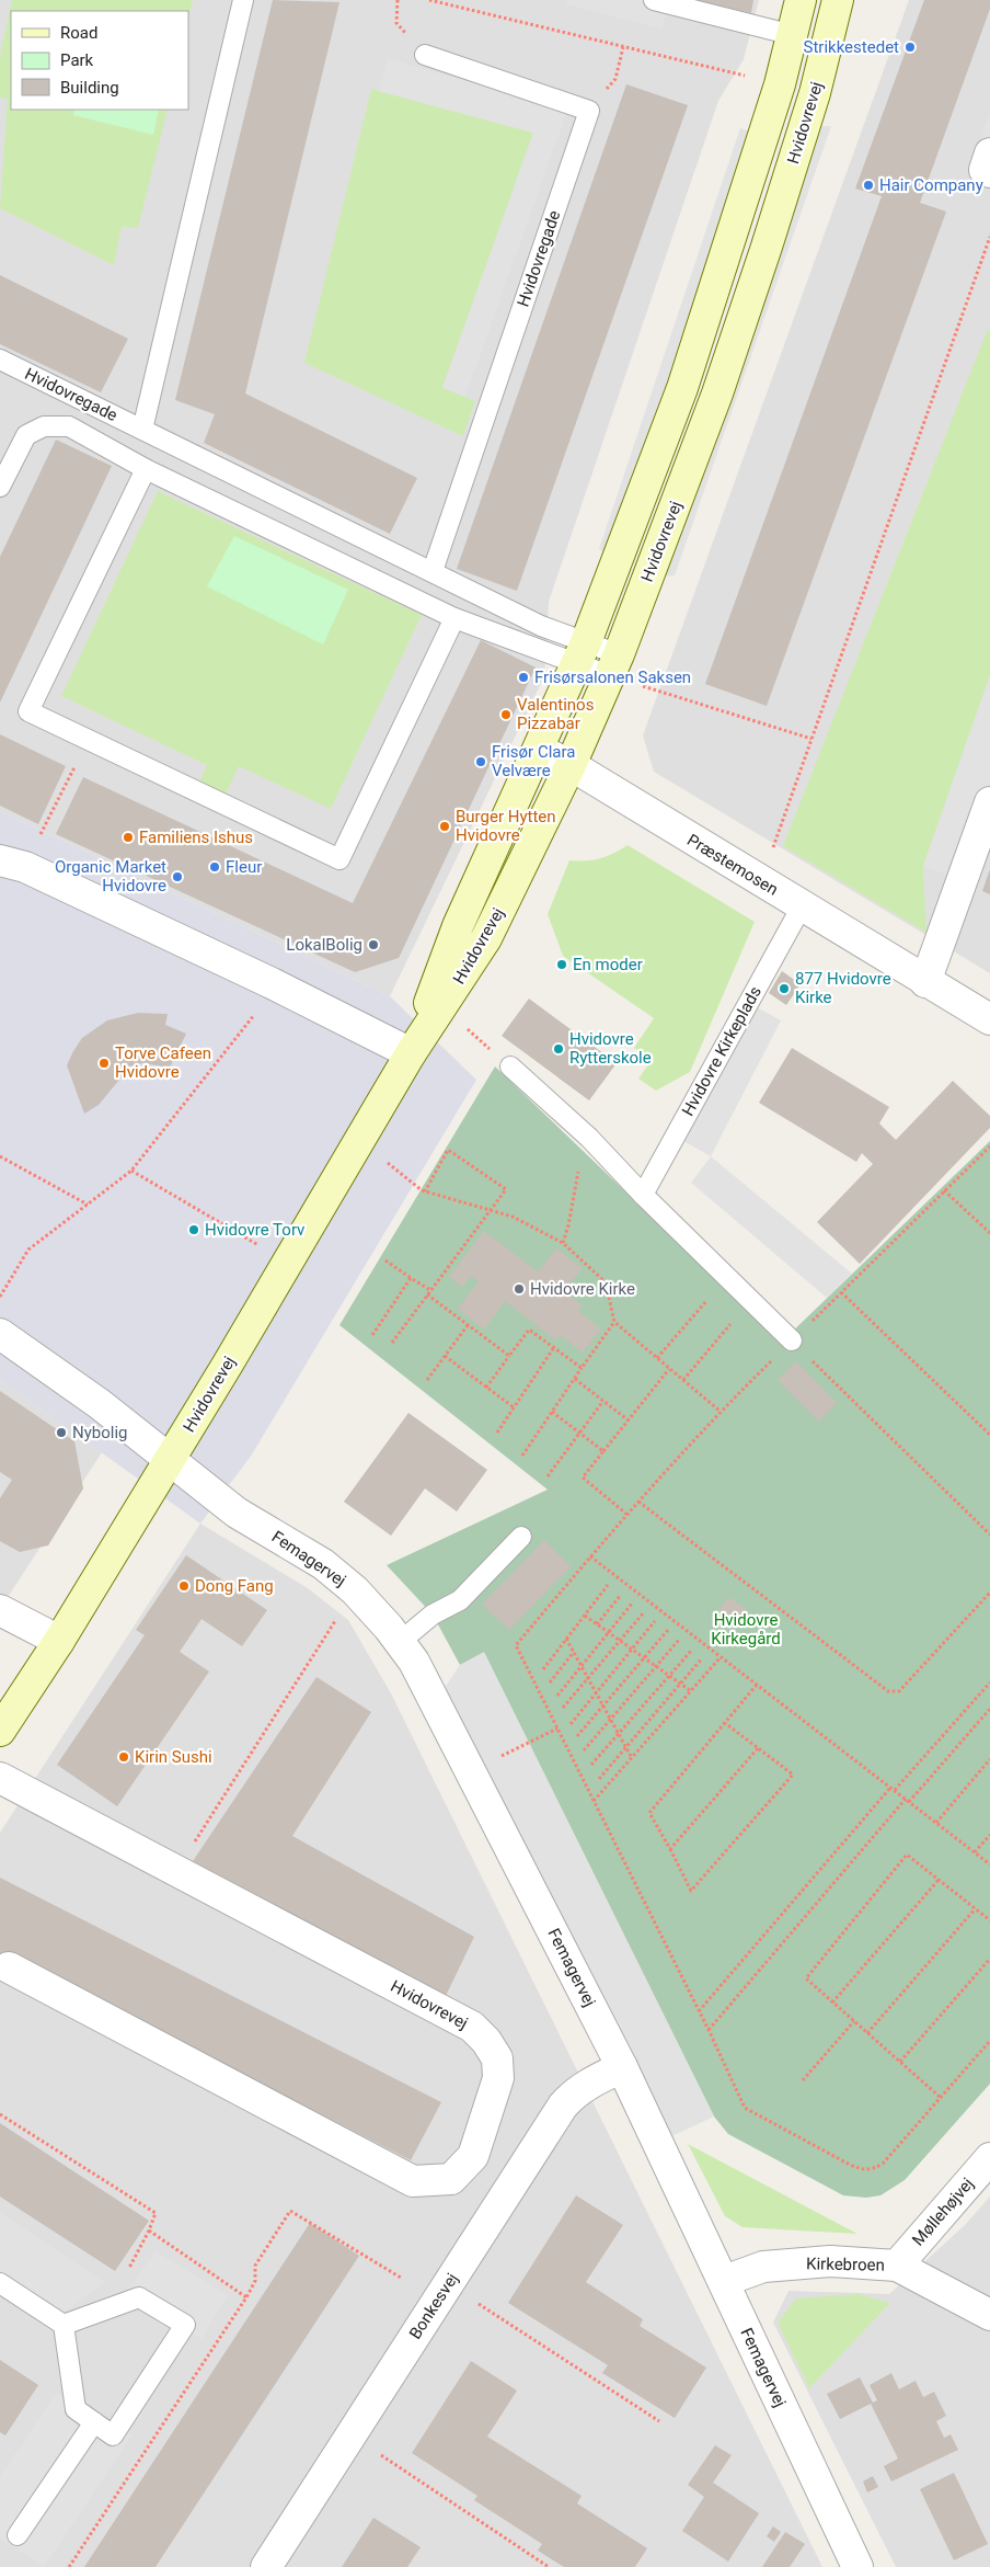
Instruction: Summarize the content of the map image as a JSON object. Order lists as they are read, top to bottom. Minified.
{"streets":{"street":["Hvidovrevej","Præstemosen","Femagervej","Møllehøjvej","Kirkebroen","Bonkesvej"],"lane":["Hvidovregade","Hvidovre Kirkeplads"]},"crossings":[["Hvidovrevej","Hvidovregade"],["Hvidovrevej","Præstemosen"],["Hvidovrevej","Femagervej"],["Præstemosen","Hvidovre Kirkeplads"],["Femagervej","Kirkebroen"],["Femagervej","Bonkesvej"],["Møllehøjvej","Kirkebroen"]],"parks":["Hvidovre Kirkegård"],"places":["Strikkestedet","Hair Company","Frisørsalonen Saksen","Valentinos Pizzabar","Frisør Clara Velvære","Burger Hytten Hvidovre","Familiens Ishus","Fleur","Organic Market Hvidovre","LokalBolig","En moder","877 Hvidovre Kirke","Hvidovre Rytterskole","Torve Cafeen Hvidovre","Hvidovre Torv","Hvidovre Kirke","Nybolig","Dong Fang","Kirin Sushi"],"legend":["Road","Park","Building"]}
